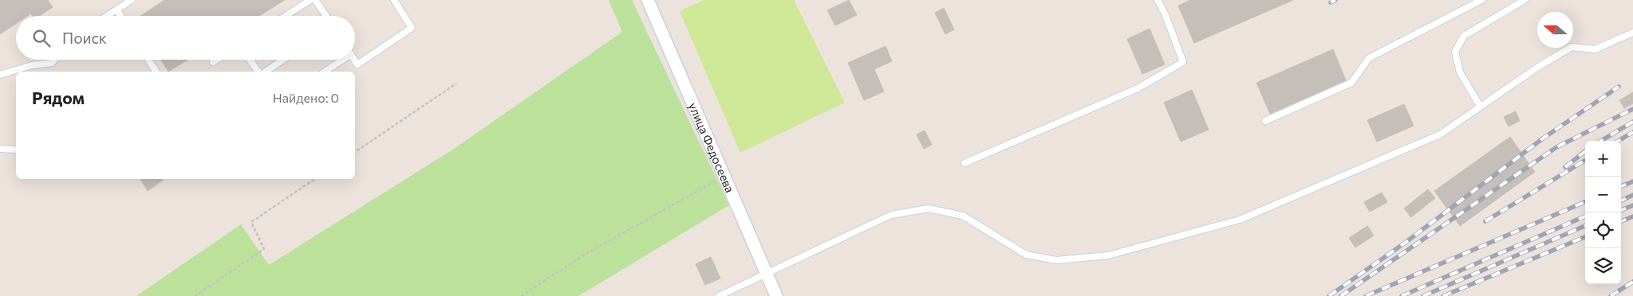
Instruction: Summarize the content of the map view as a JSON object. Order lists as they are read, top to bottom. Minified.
{"streets":{"street":["улица Федосеева"]},"north":"left","page":{"search":"Поиск","heading":["Рядом","Найдено: 0"],"map_buttons":["+","−"]}}
